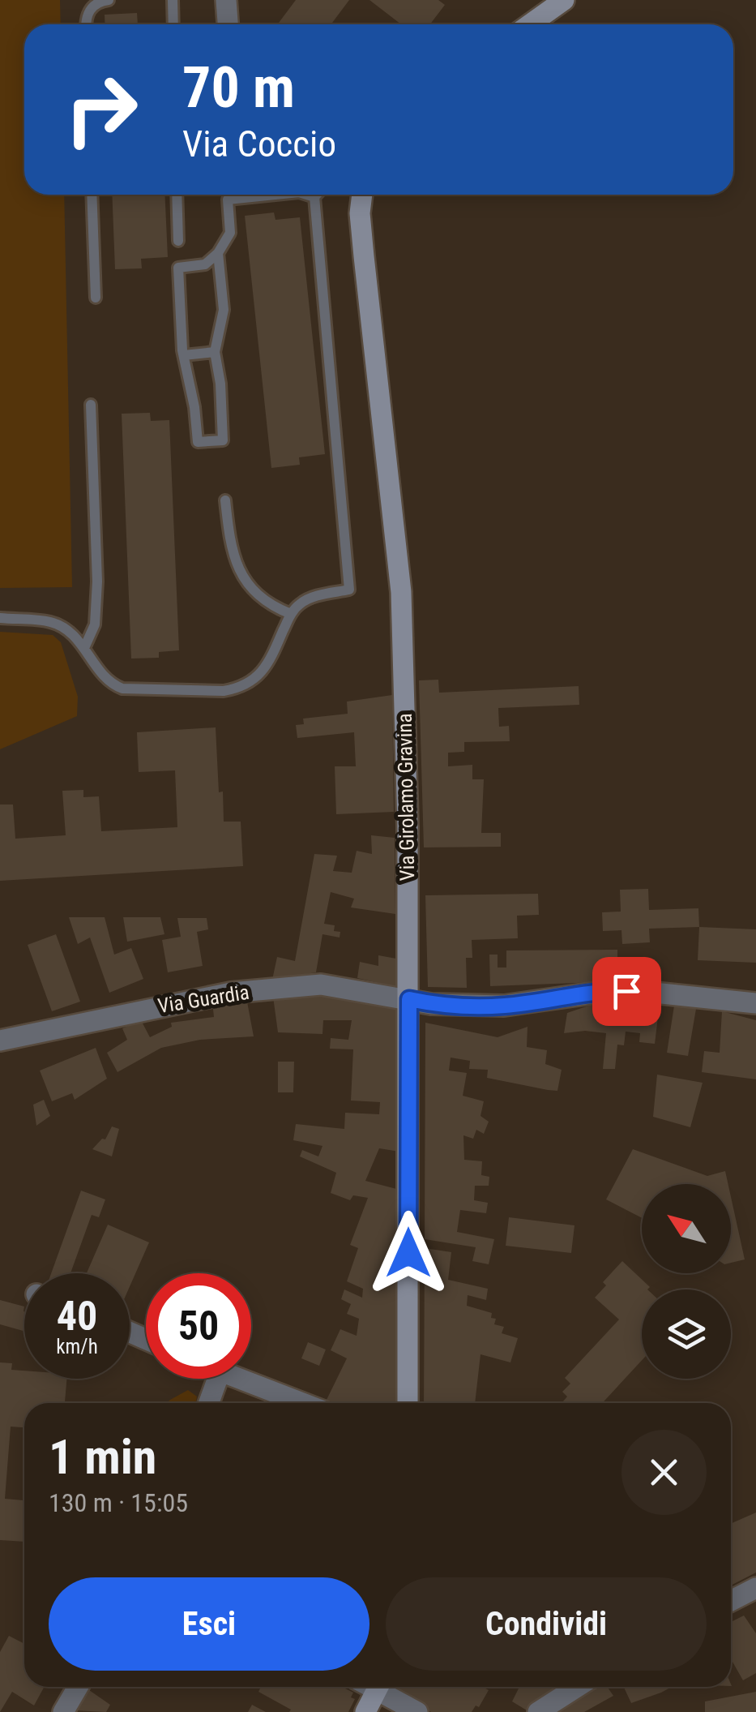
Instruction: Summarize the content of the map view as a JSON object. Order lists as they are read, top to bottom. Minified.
{"streets":{"main road":["Via Girolamo Gravina"],"street":["Via Guardia"]},"crossings":[["Via Girolamo Gravina","Via Guardia"]],"north":"top left","page":{"turn":["70 m","Via Coccio"],"speed":"40 km/h","limit":"50","heading":["1 min","130 m · 15:05"],"buttons":["Esci","Condividi"]}}
